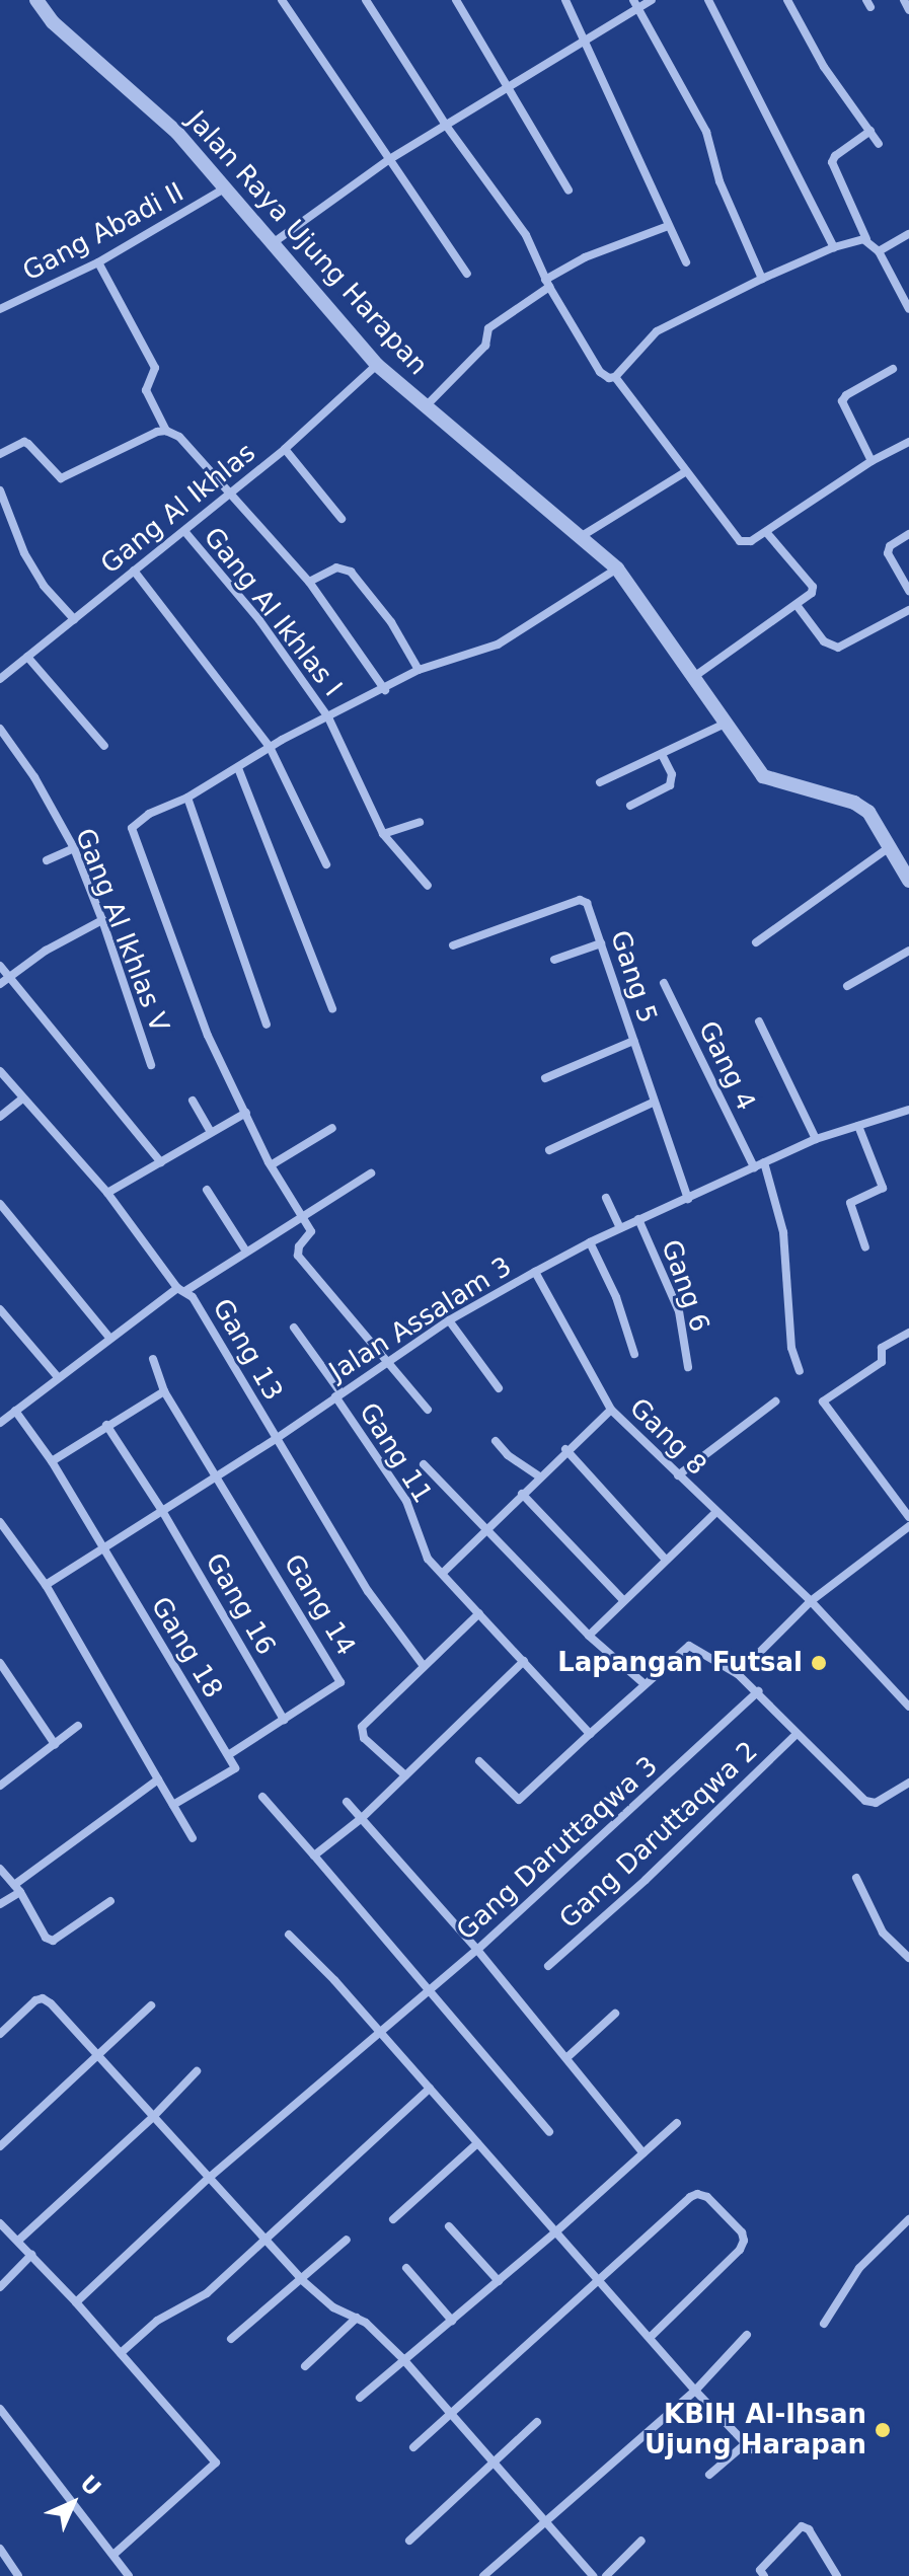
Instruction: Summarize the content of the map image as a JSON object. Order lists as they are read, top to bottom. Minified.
{"streets":{"street":["Gang Abadi II","Jalan Raya Ujung Harapan","Gang Al Ikhlas","Gang Al Ikhlas I","Gang Al Ikhlas V","Gang 5","Gang 4","Gang 6","Jalan Assalam 3","Gang 13","Gang 8","Gang 11","Gang 16","Gang 14","Gang 18","Gang Daruttaqwa 2","Gang Daruttaqwa 3"]},"crossings":[["Gang Abadi II","Jalan Raya Ujung Harapan"],["Jalan Raya Ujung Harapan","Gang Al Ikhlas"],["Gang Al Ikhlas","Gang Al Ikhlas I"],["Gang 5","Jalan Assalam 3"],["Gang 4","Jalan Assalam 3"],["Gang 6","Jalan Assalam 3"],["Jalan Assalam 3","Gang 13"],["Jalan Assalam 3","Gang 8"],["Jalan Assalam 3","Gang 11"],["Jalan Assalam 3","Gang 16"],["Jalan Assalam 3","Gang 14"],["Jalan Assalam 3","Gang 18"],["Gang 16","Gang 14"],["Gang 14","Gang 18"]],"places":["Lapangan Futsal","KBIH Al-Ihsan Ujung Harapan"],"north":"top right"}
